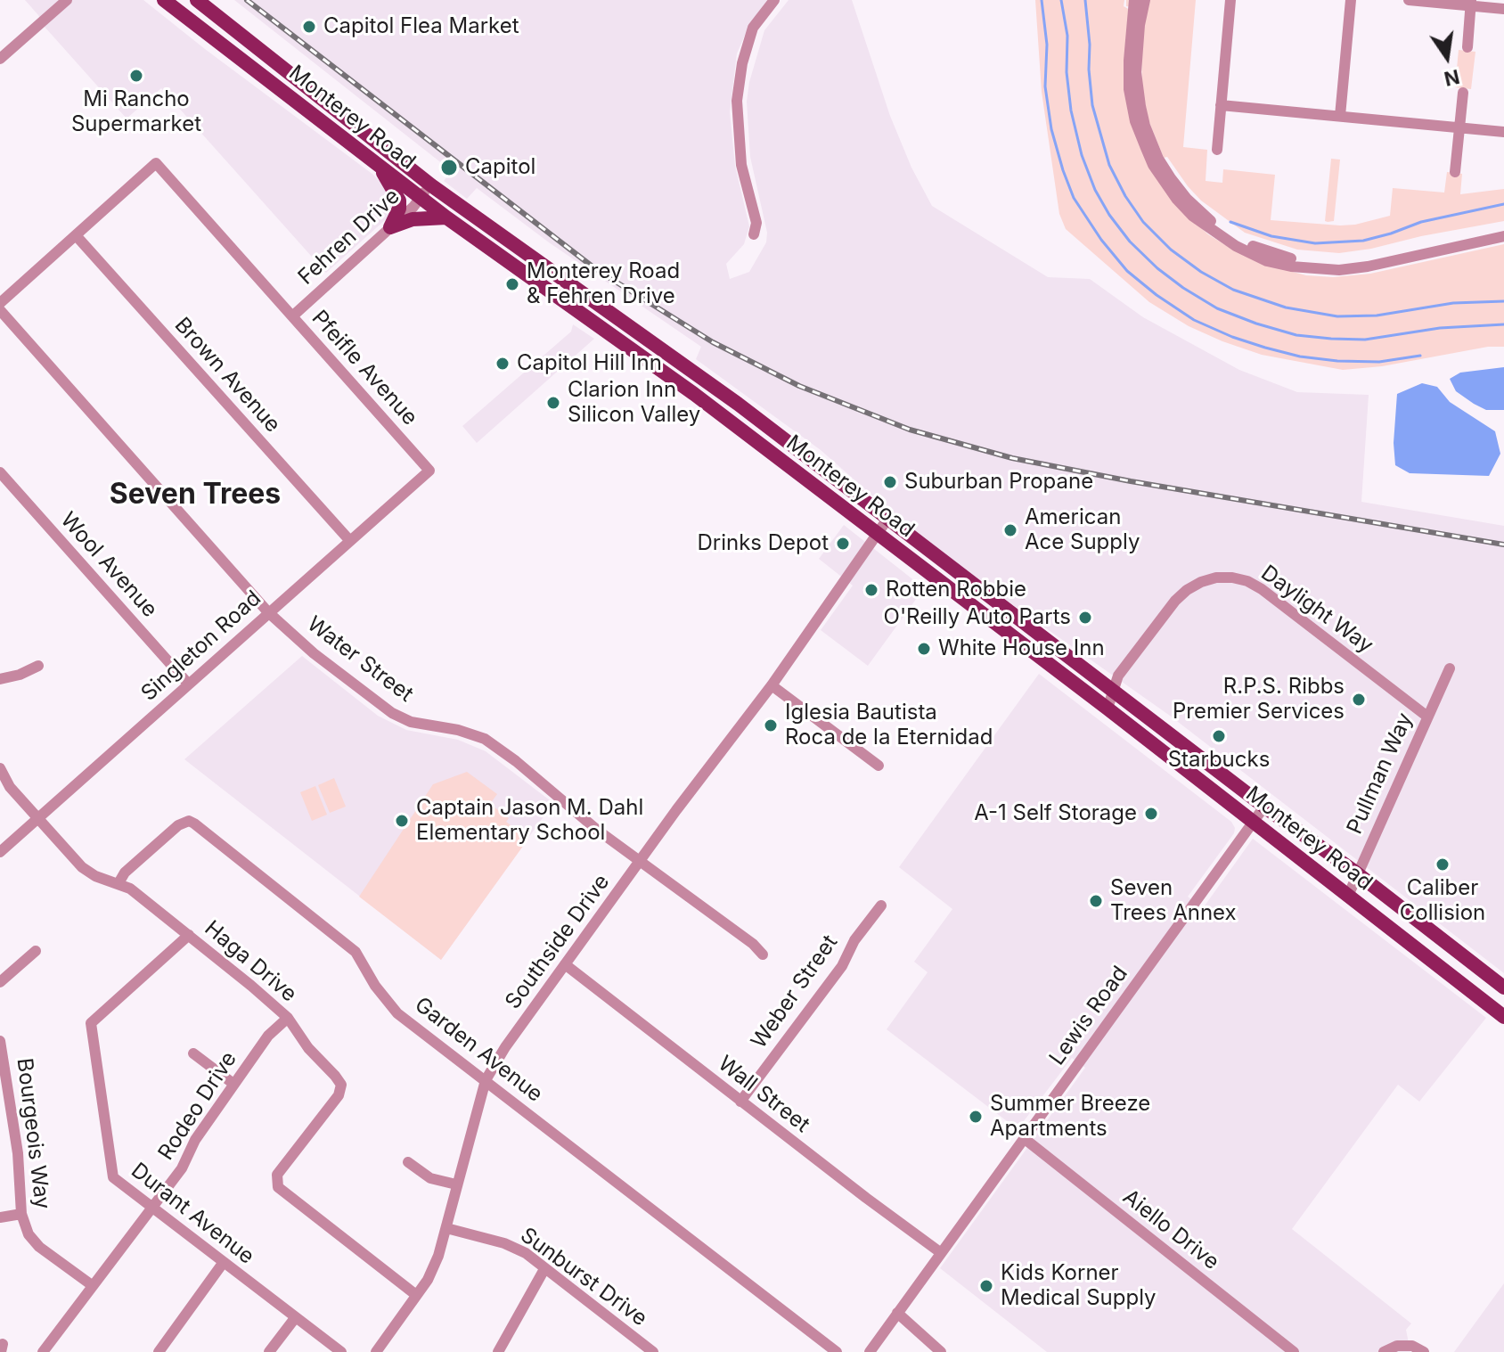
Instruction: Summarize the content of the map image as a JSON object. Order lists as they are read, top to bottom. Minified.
{"streets":{"main road":["Monterey Road"],"street":["Fehren Drive","Pfeifle Avenue","Brown Avenue","Wool Avenue","Daylight Way","Singleton Road","Water Street","Pullman Way","Southside Drive","Haga Drive","Weber Street","Lewis Road","Garden Avenue","Wall Street","Rodeo Drive","Bourgeois Way","Durant Avenue","Aiello Drive","Sunburst Drive"]},"crossings":[["Monterey Road","Fehren Drive"],["Monterey Road","Daylight Way"],["Monterey Road","Pullman Way"],["Monterey Road","Southside Drive"],["Monterey Road","Lewis Road"],["Fehren Drive","Pfeifle Avenue"],["Pfeifle Avenue","Brown Avenue"],["Pfeifle Avenue","Singleton Road"],["Brown Avenue","Singleton Road"],["Wool Avenue","Singleton Road"],["Daylight Way","Pullman Way"],["Singleton Road","Water Street"],["Singleton Road","Haga Drive"],["Water Street","Southside Drive"],["Southside Drive","Haga Drive"],["Southside Drive","Garden Avenue"],["Southside Drive","Wall Street"],["Southside Drive","Sunburst Drive"],["Haga Drive","Garden Avenue"],["Haga Drive","Rodeo Drive"],["Haga Drive","Durant Avenue"],["Weber Street","Wall Street"],["Lewis Road","Wall Street"],["Lewis Road","Aiello Drive"],["Rodeo Drive","Bourgeois Way"],["Rodeo Drive","Durant Avenue"]],"districts":["Seven Trees"],"places":["Capitol Flea Market","Mi Rancho Supermarket","Capitol","Monterey Road & Fehren Drive","Capitol Hill Inn","Clarion Inn Silicon Valley","Suburban Propane","American Ace Supply","Drinks Depot","Rotten Robbie","O'Reilly Auto Parts","White House Inn","R.P.S. Ribbs Premier Services","Iglesia Bautista Roca de la Eternidad","Starbucks","A-1 Self Storage","Captain Jason M. Dahl Elementary School","Caliber Collision","Seven Trees Annex","Summer Breeze Apartments","Kids Korner Medical Supply"],"north":"bottom"}
